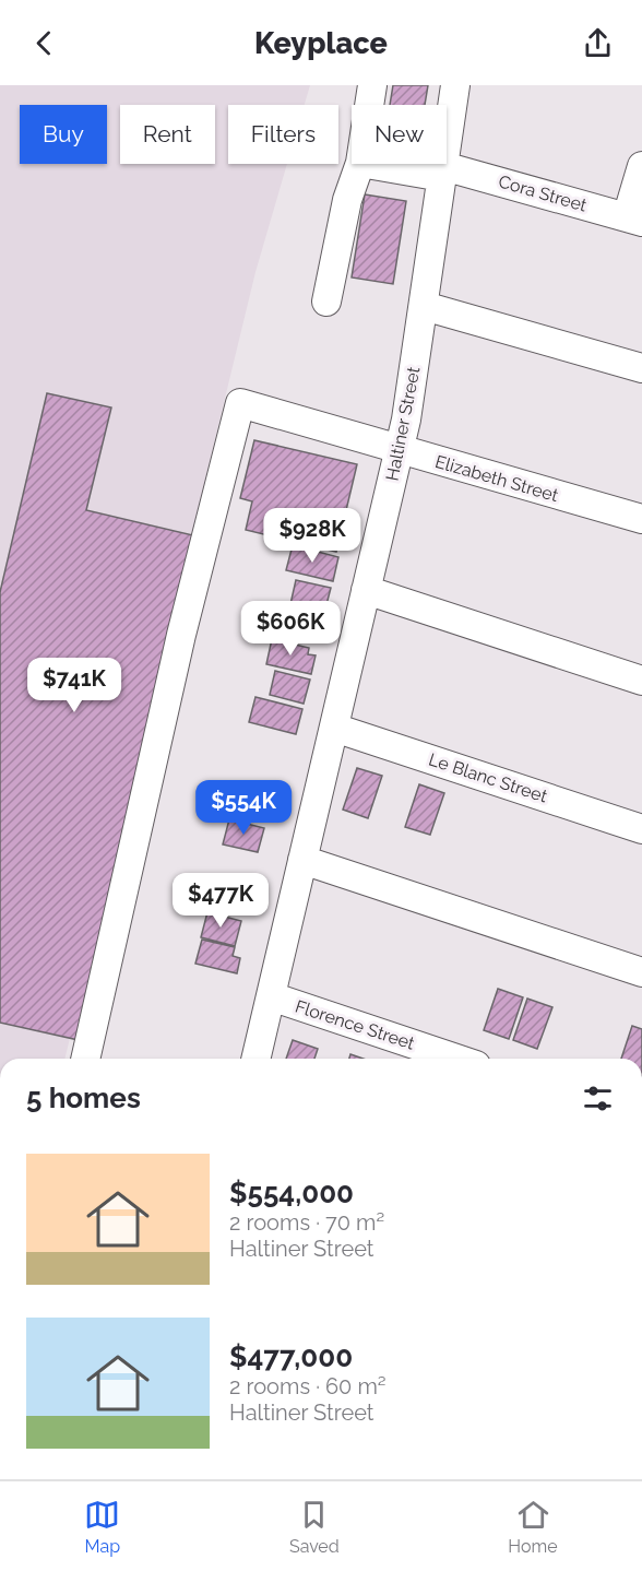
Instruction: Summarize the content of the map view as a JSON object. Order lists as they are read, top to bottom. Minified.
{"streets":{"street":["Cora Street","Haltiner Street","Elizabeth Street","Le Blanc Street","Florence Street"]},"crossings":[["Cora Street","Haltiner Street"],["Haltiner Street","Elizabeth Street"],["Haltiner Street","Le Blanc Street"],["Haltiner Street","Florence Street"]],"page":{"header":"Keyplace","chip":["Buy","Rent","Filters","New"],"price":["$928K","$606K","$741K","$554K","$477K"],"heading":"5 homes","list":[{"name":"$554,000","note":"2 rooms · 70 m² · Haltiner Street"},{"name":"$477,000","note":"2 rooms · 60 m² · Haltiner Street"}],"tabs":["Map","Saved","Home"]}}
